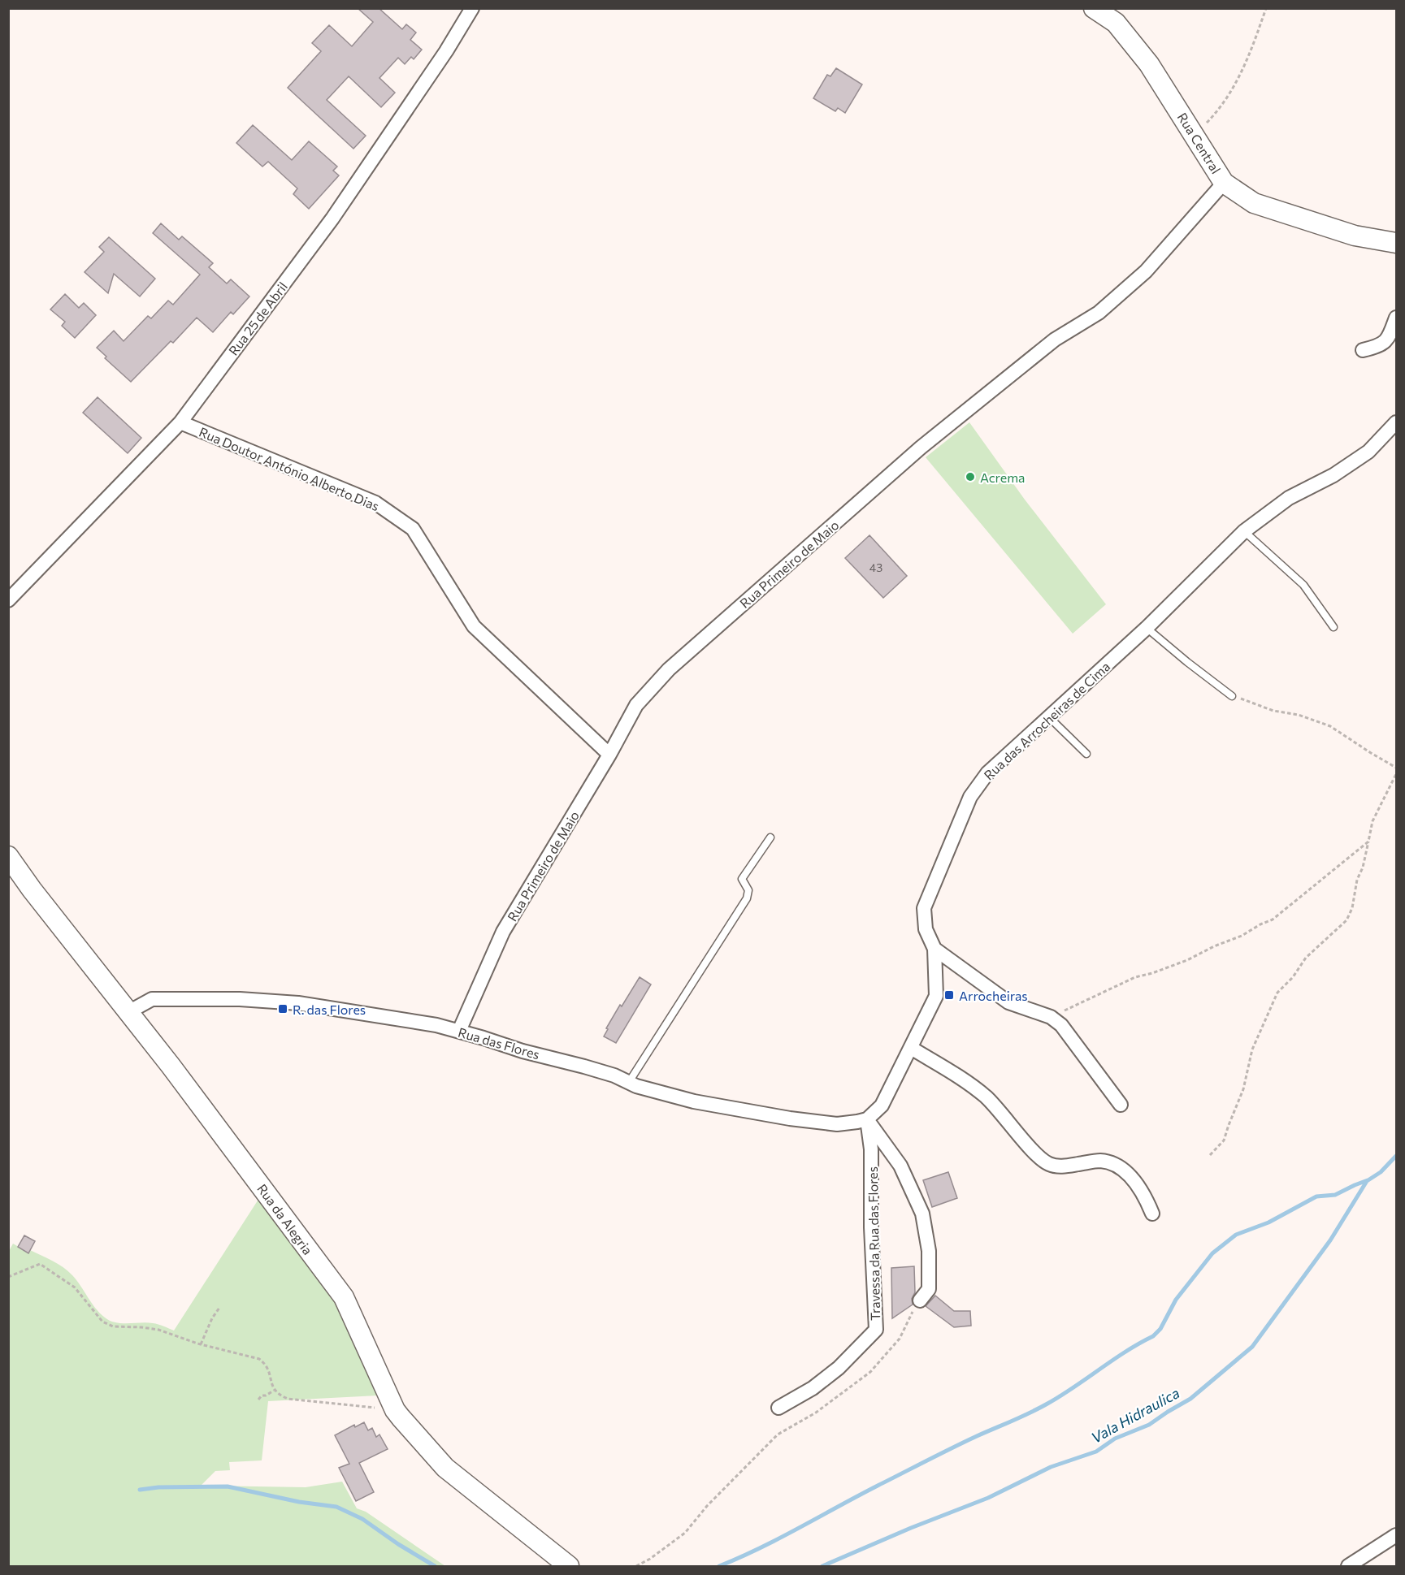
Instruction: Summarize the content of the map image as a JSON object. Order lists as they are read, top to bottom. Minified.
{"streets":{"street":["Rua Central","Rua 25 de Abril","Rua Doutor António Alberto Dias","Rua Primeiro de Maio","Rua das Arrocheiras de Cima","Rua das Flores","Rua da Alegria","Travessa da Rua das Flores"]},"crossings":[["Rua Central","Rua Primeiro de Maio"],["Rua 25 de Abril","Rua Doutor António Alberto Dias"],["Rua Doutor António Alberto Dias","Rua Primeiro de Maio"],["Rua Primeiro de Maio","Rua das Flores"],["Rua das Arrocheiras de Cima","Rua das Flores"],["Rua das Arrocheiras de Cima","Travessa da Rua das Flores"],["Rua das Flores","Rua da Alegria"],["Rua das Flores","Travessa da Rua das Flores"]],"water":["Vala Hidraulica"],"places":{"other":["Acrema"],"transit":["Arrocheiras","R. das Flores"]},"house_numbers":["43"]}
